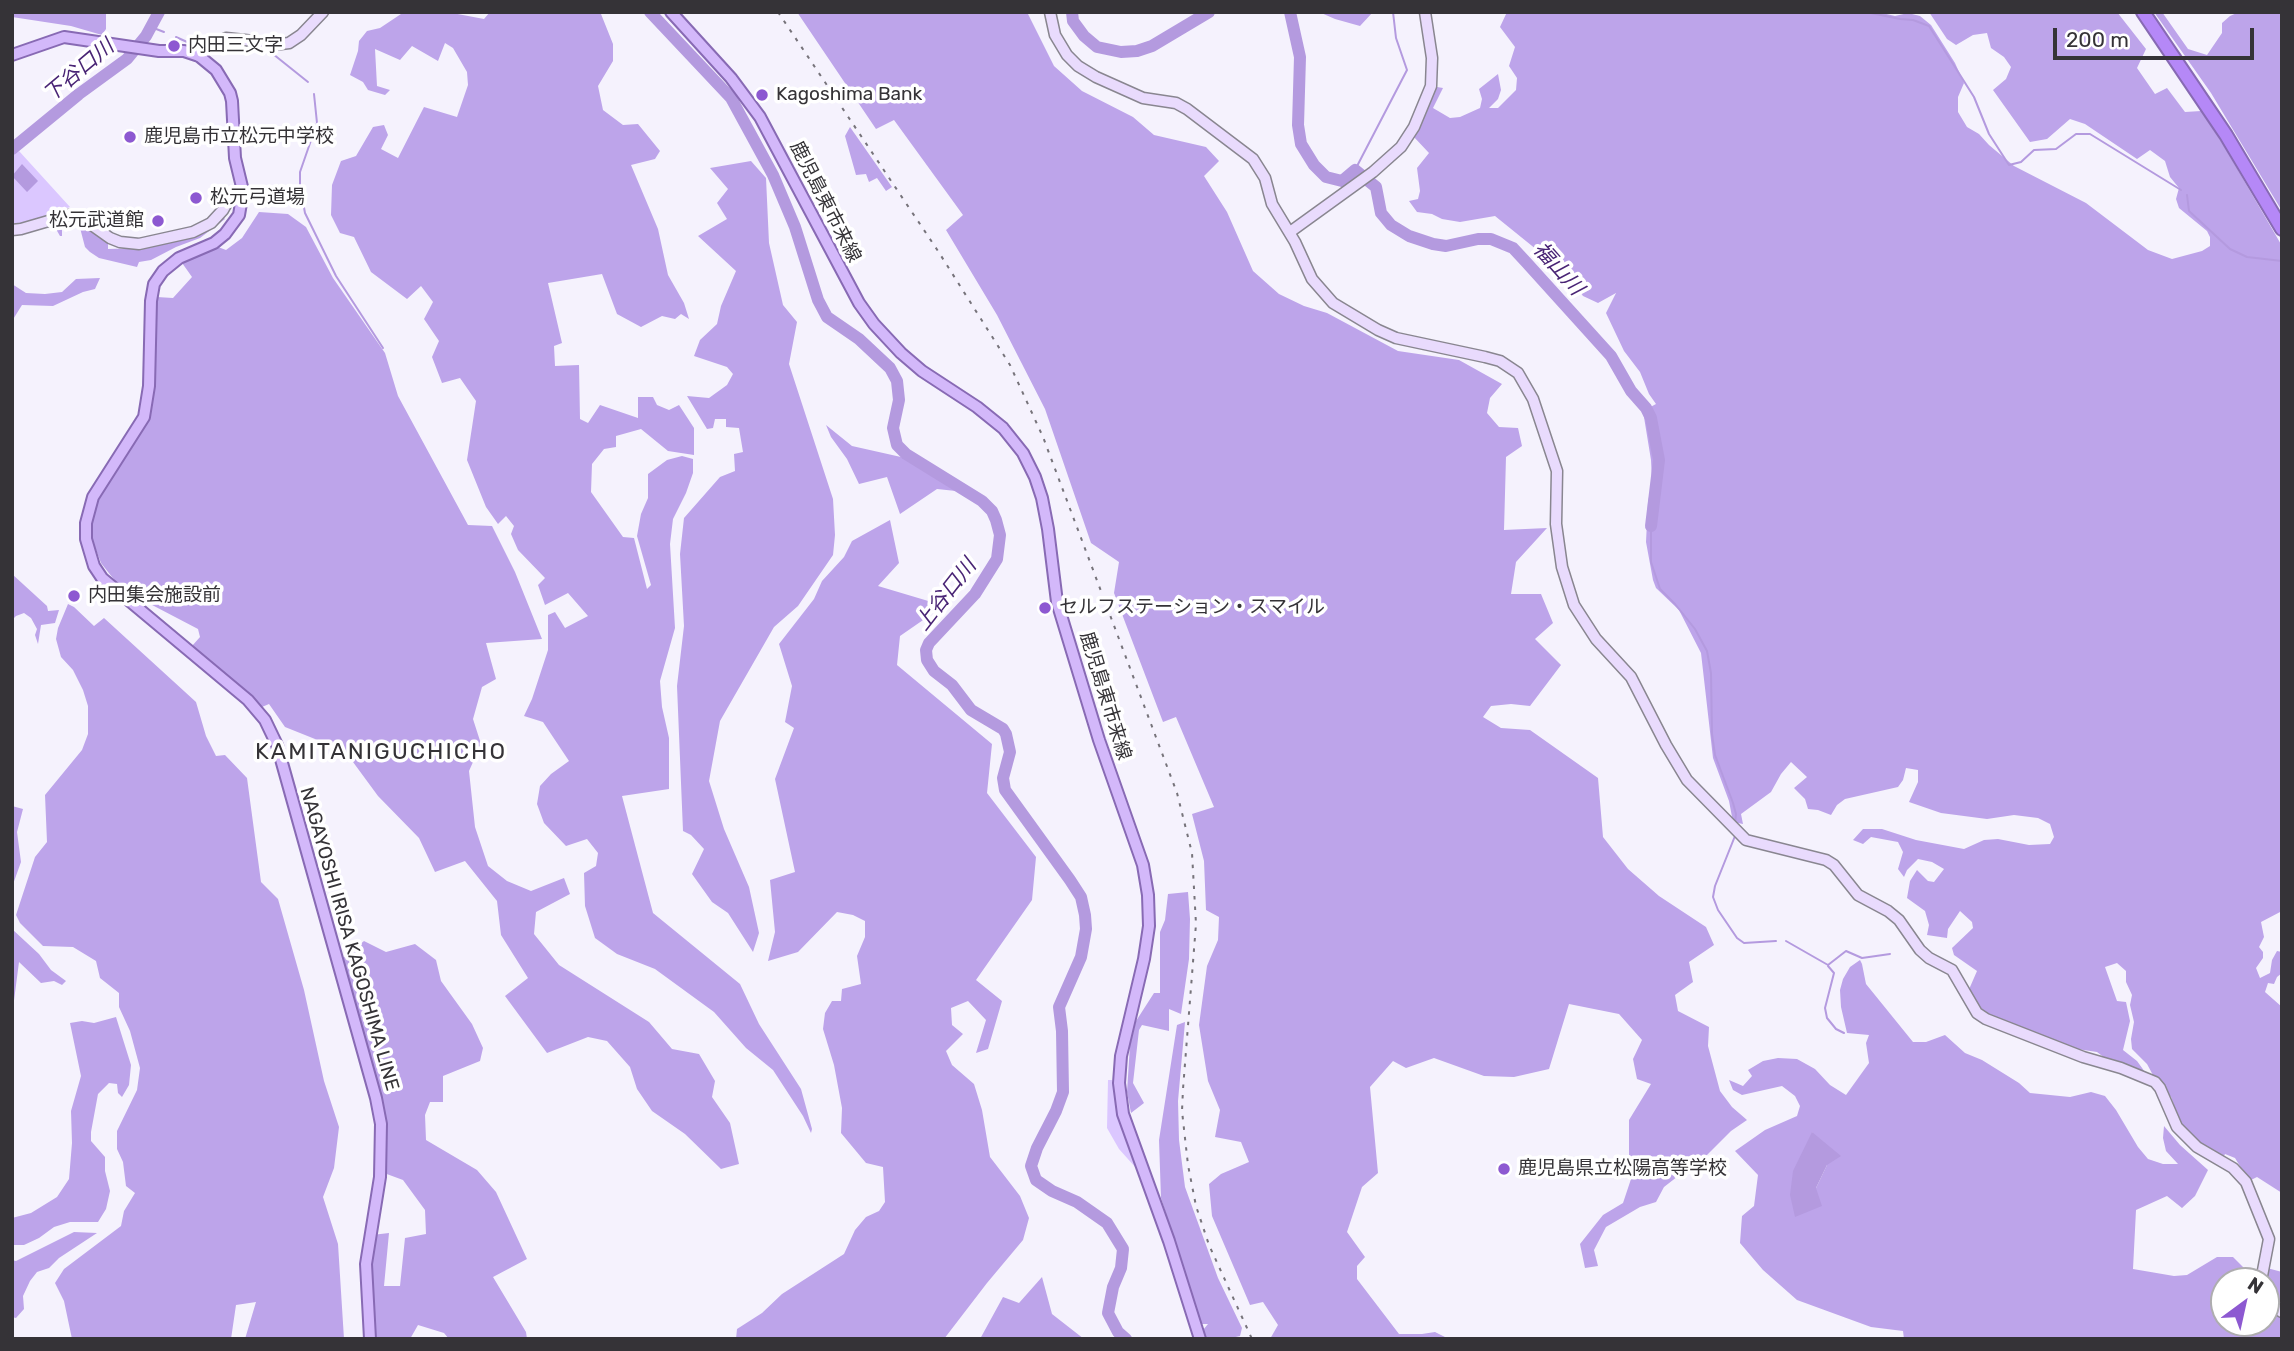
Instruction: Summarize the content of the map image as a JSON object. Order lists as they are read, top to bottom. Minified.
{"streets":{"main road":["鹿児島東市来線","NAGAYOSHI IRISA KAGOSHIMA LINE"]},"districts":["KAMITANIGUCHICHO"],"water":["下谷口川","福山川","上谷口川"],"places":["内田三文字","Kagoshima Bank","鹿児島市立松元中学校","松元弓道場","松元武道館","内田集会施設前","セルフステーション・スマイル","鹿児島県立松陽高等学校"],"scale_bar":"200 m","north":"top right"}
